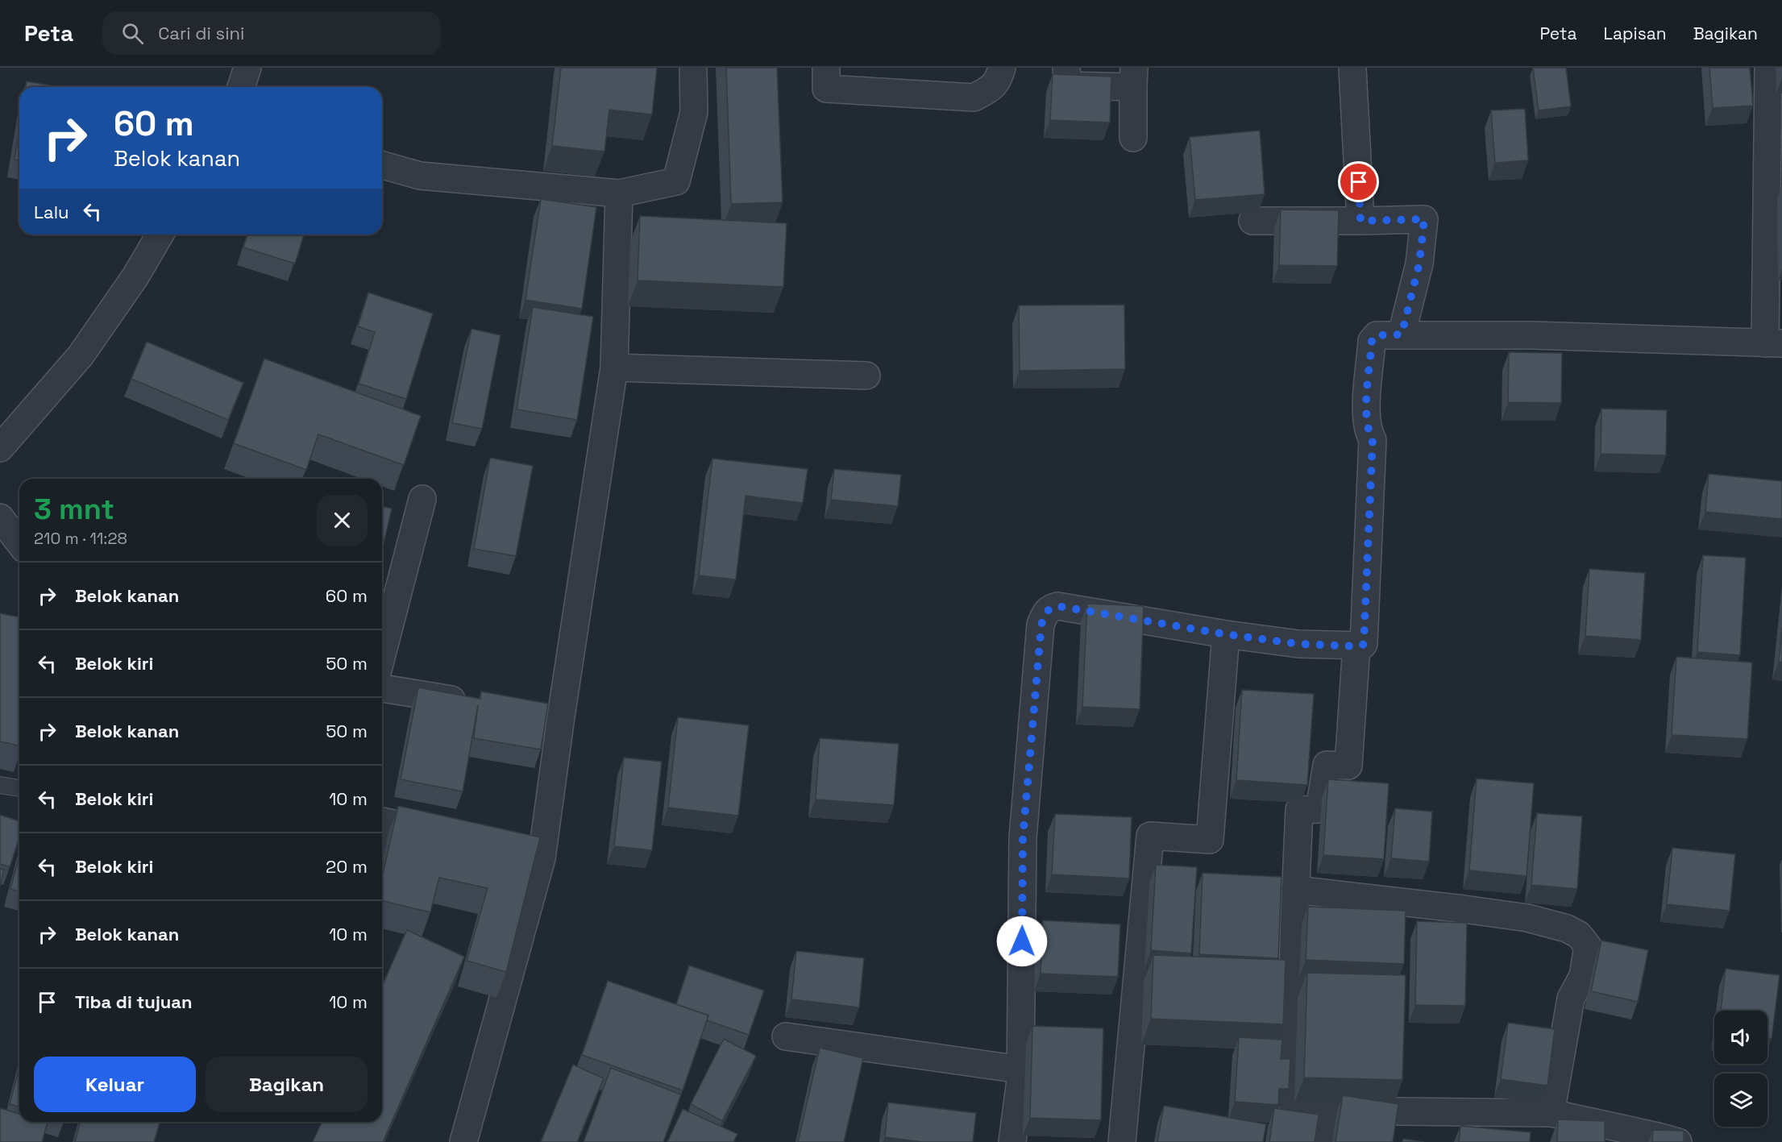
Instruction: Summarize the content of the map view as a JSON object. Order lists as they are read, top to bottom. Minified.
{"page":{"header":"Peta","search":"Cari di sini","nav":["Peta","Lapisan","Bagikan"],"turn":["60 m","Belok kanan"],"then":"Lalu","heading":["3 mnt","210 m · 11:28"],"list":[{"name":"Belok kanan","value":"60 m"},{"name":"Belok kiri","value":"50 m"},{"name":"Belok kanan","value":"50 m"},{"name":"Belok kiri","value":"10 m"},{"name":"Belok kiri","value":"20 m"},{"name":"Belok kanan","value":"10 m"},{"name":"Tiba di tujuan","value":"10 m"}],"buttons":["Keluar","Bagikan"]}}
